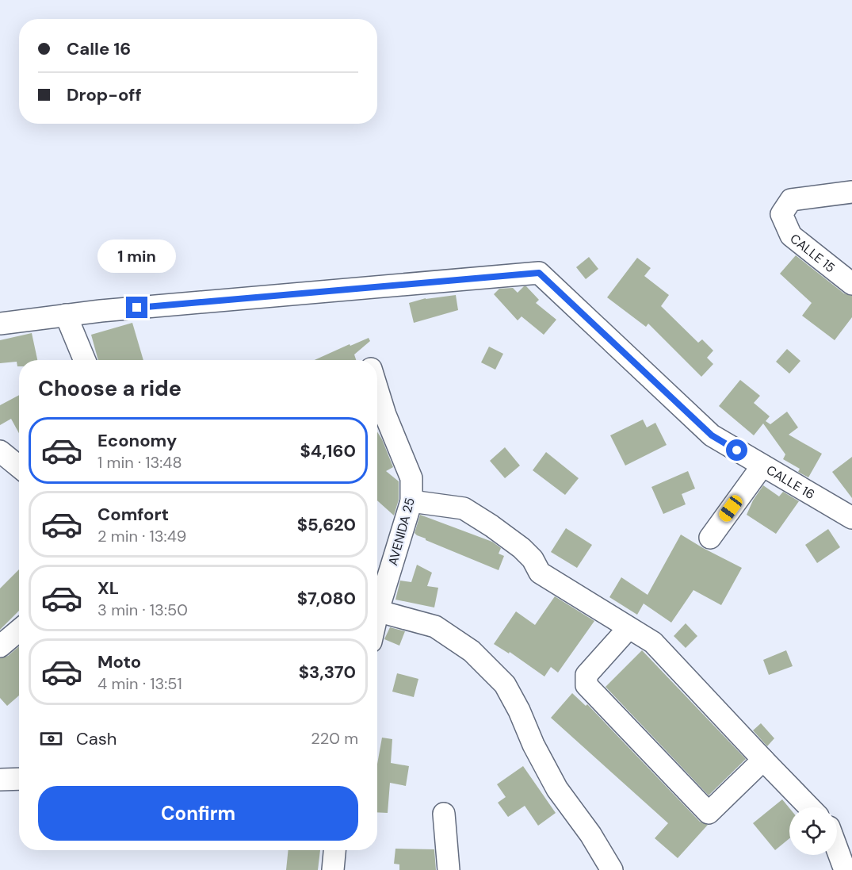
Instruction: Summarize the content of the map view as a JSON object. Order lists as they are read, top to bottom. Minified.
{"streets":{"street":["CALLE 15","CALLE 16","AVENIDA 25"]},"page":{"banner":["Calle 16","Drop-off"],"bubble":"1 min","heading":"Choose a ride","list":[{"name":"Economy","note":"1 min · 13:48","value":"$4,160"},{"name":"Comfort","note":"2 min · 13:49","value":"$5,620"},{"name":"XL","note":"3 min · 13:50","value":"$7,080"},{"name":"Moto","note":"4 min · 13:51","value":"$3,370"}],"pay":["Cash","220 m"],"buttons":"Confirm"}}
